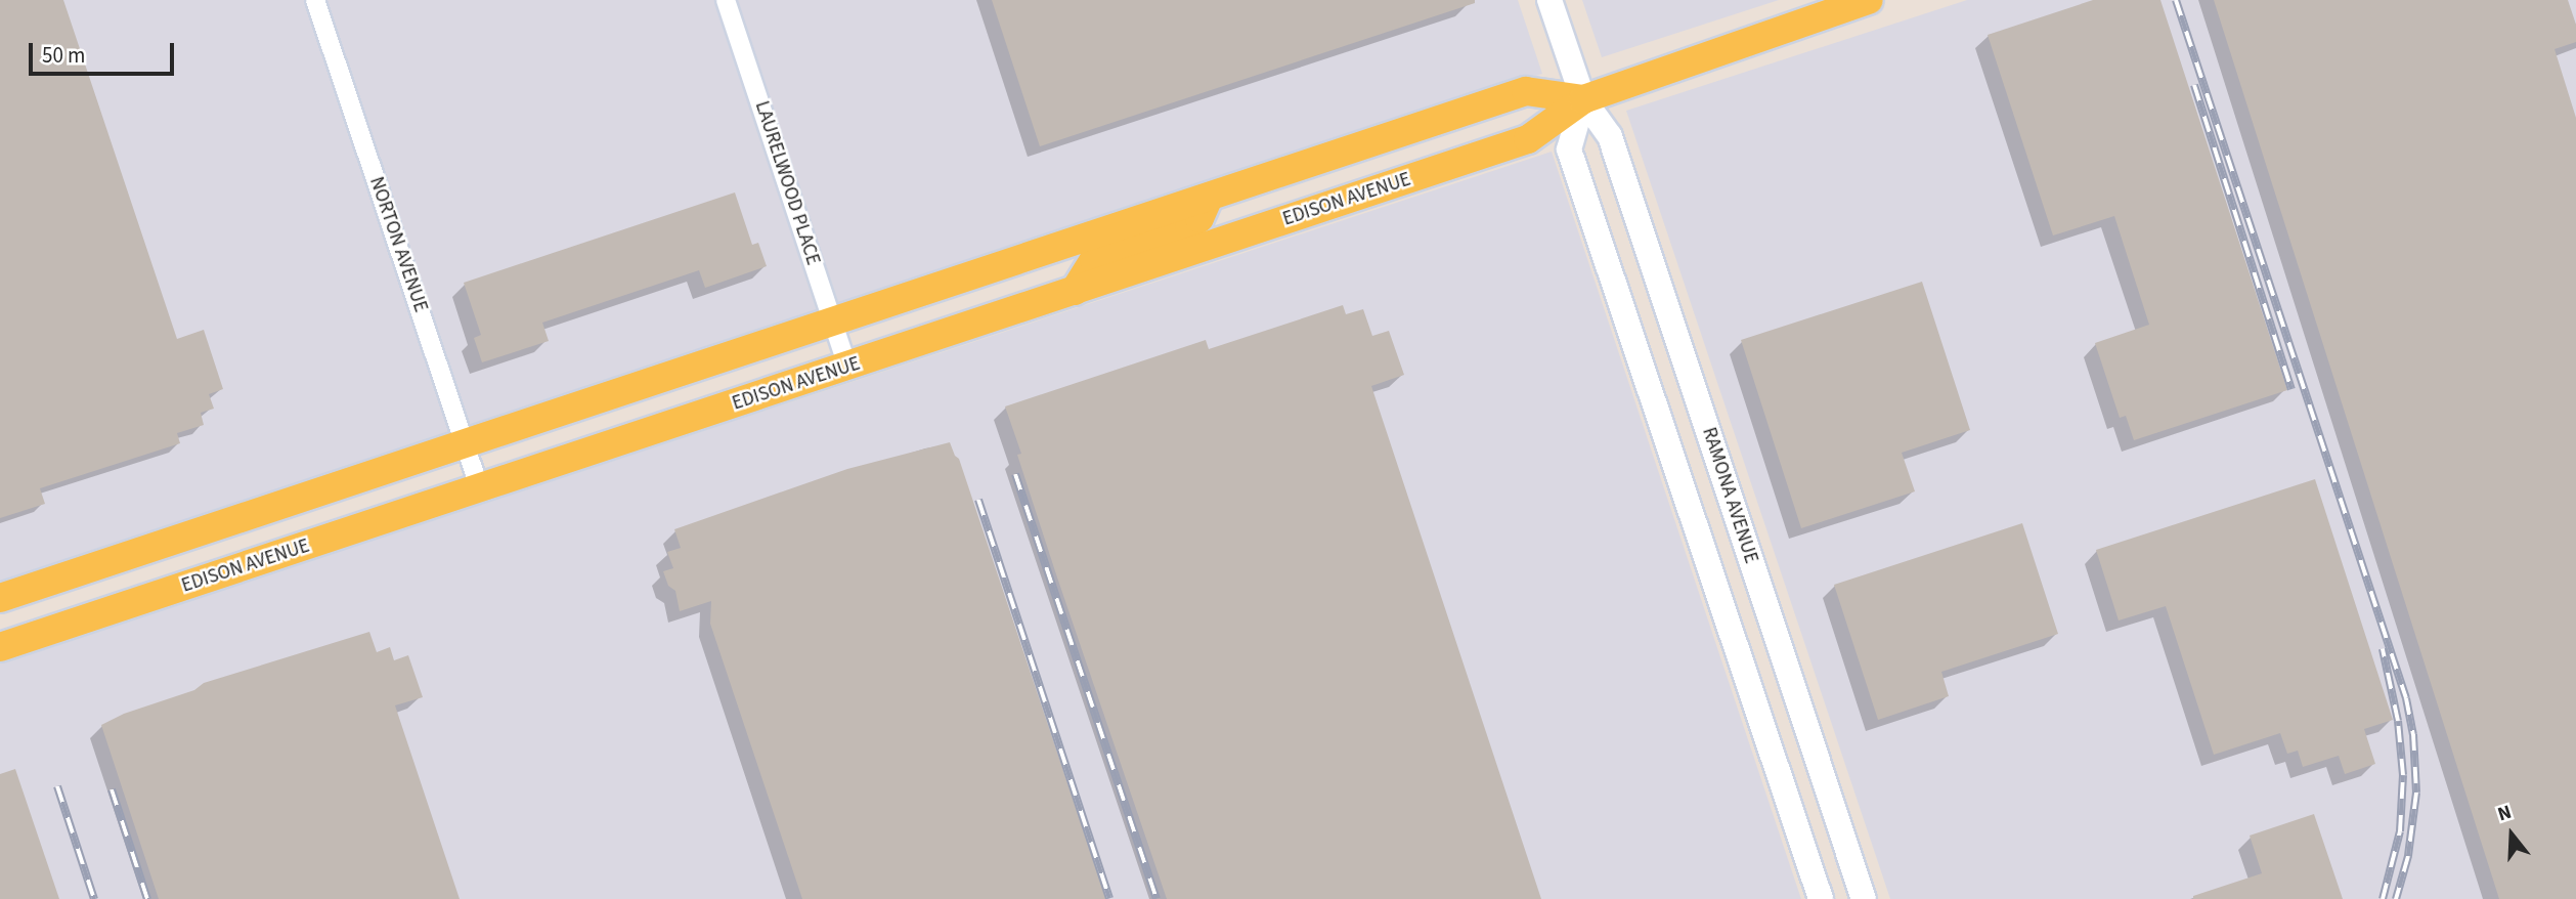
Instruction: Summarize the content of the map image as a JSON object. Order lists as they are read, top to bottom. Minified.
{"streets":{"main road":["EDISON AVENUE","RAMONA AVENUE"],"street":["LAURELWOOD PLACE","NORTON AVENUE"]},"crossings":[["LAURELWOOD PLACE","EDISON AVENUE"],["EDISON AVENUE","NORTON AVENUE"],["EDISON AVENUE","RAMONA AVENUE"]],"scale_bar":"50 m","north":"top"}
